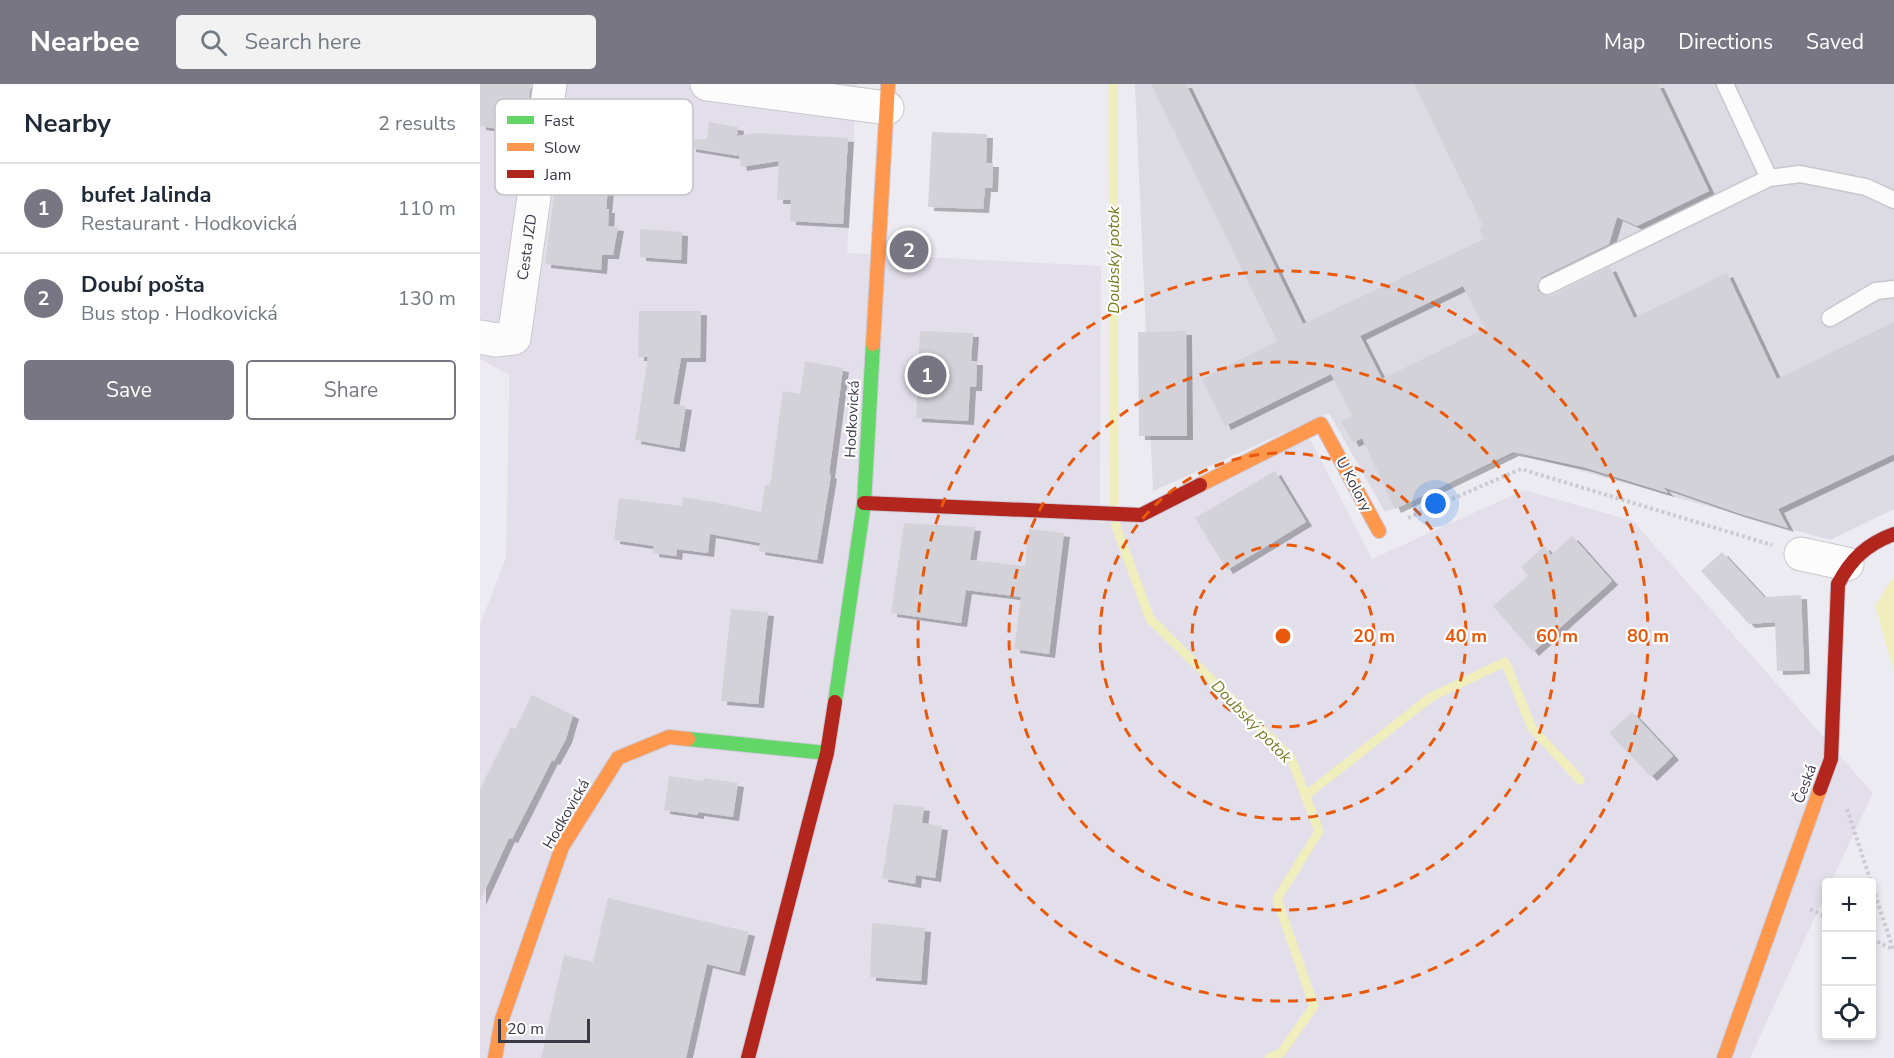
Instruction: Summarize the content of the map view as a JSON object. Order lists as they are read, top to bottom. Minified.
{"streets":{"street":["Cesta JZD","Hodkovická","U Kolory","Česká"]},"crossings":[["Hodkovická","U Kolory"]],"water":["Doubský potok"],"legend":["Fast","Slow","Jam"],"scale_bar":"20 m","page":{"header":"Nearbee","search":"Search here","nav":["Map","Directions","Saved"],"heading":["Nearby","2 results"],"list":[{"mark":"1","name":"bufet Jalinda","note":"Restaurant · Hodkovická","value":"110 m"},{"mark":"2","name":"Doubí pošta","note":"Bus stop · Hodkovická","value":"130 m"}],"pins":["2","1"],"buttons":["Save","Share"],"map_buttons":["+","−"],"scale":"20 m"},"rings":["20 m","40 m","60 m","80 m"]}
